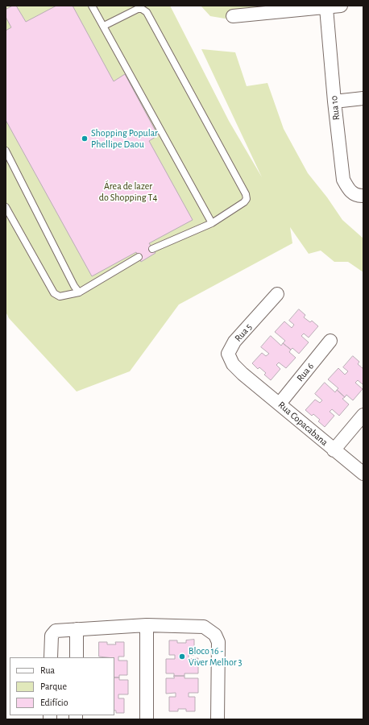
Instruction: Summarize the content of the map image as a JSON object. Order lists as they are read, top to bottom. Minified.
{"streets":{"street":["Rua 10","Rua 5","Rua 6","Rua Copacabana"]},"crossings":[["Rua 5","Rua Copacabana"],["Rua 6","Rua Copacabana"]],"parks":["Área de lazer do Shopping T4"],"places":["Shopping Popular Phellipe Daou","Bloco 16 - Viver Melhor 3"],"legend":["Rua","Parque","Edifício"]}
